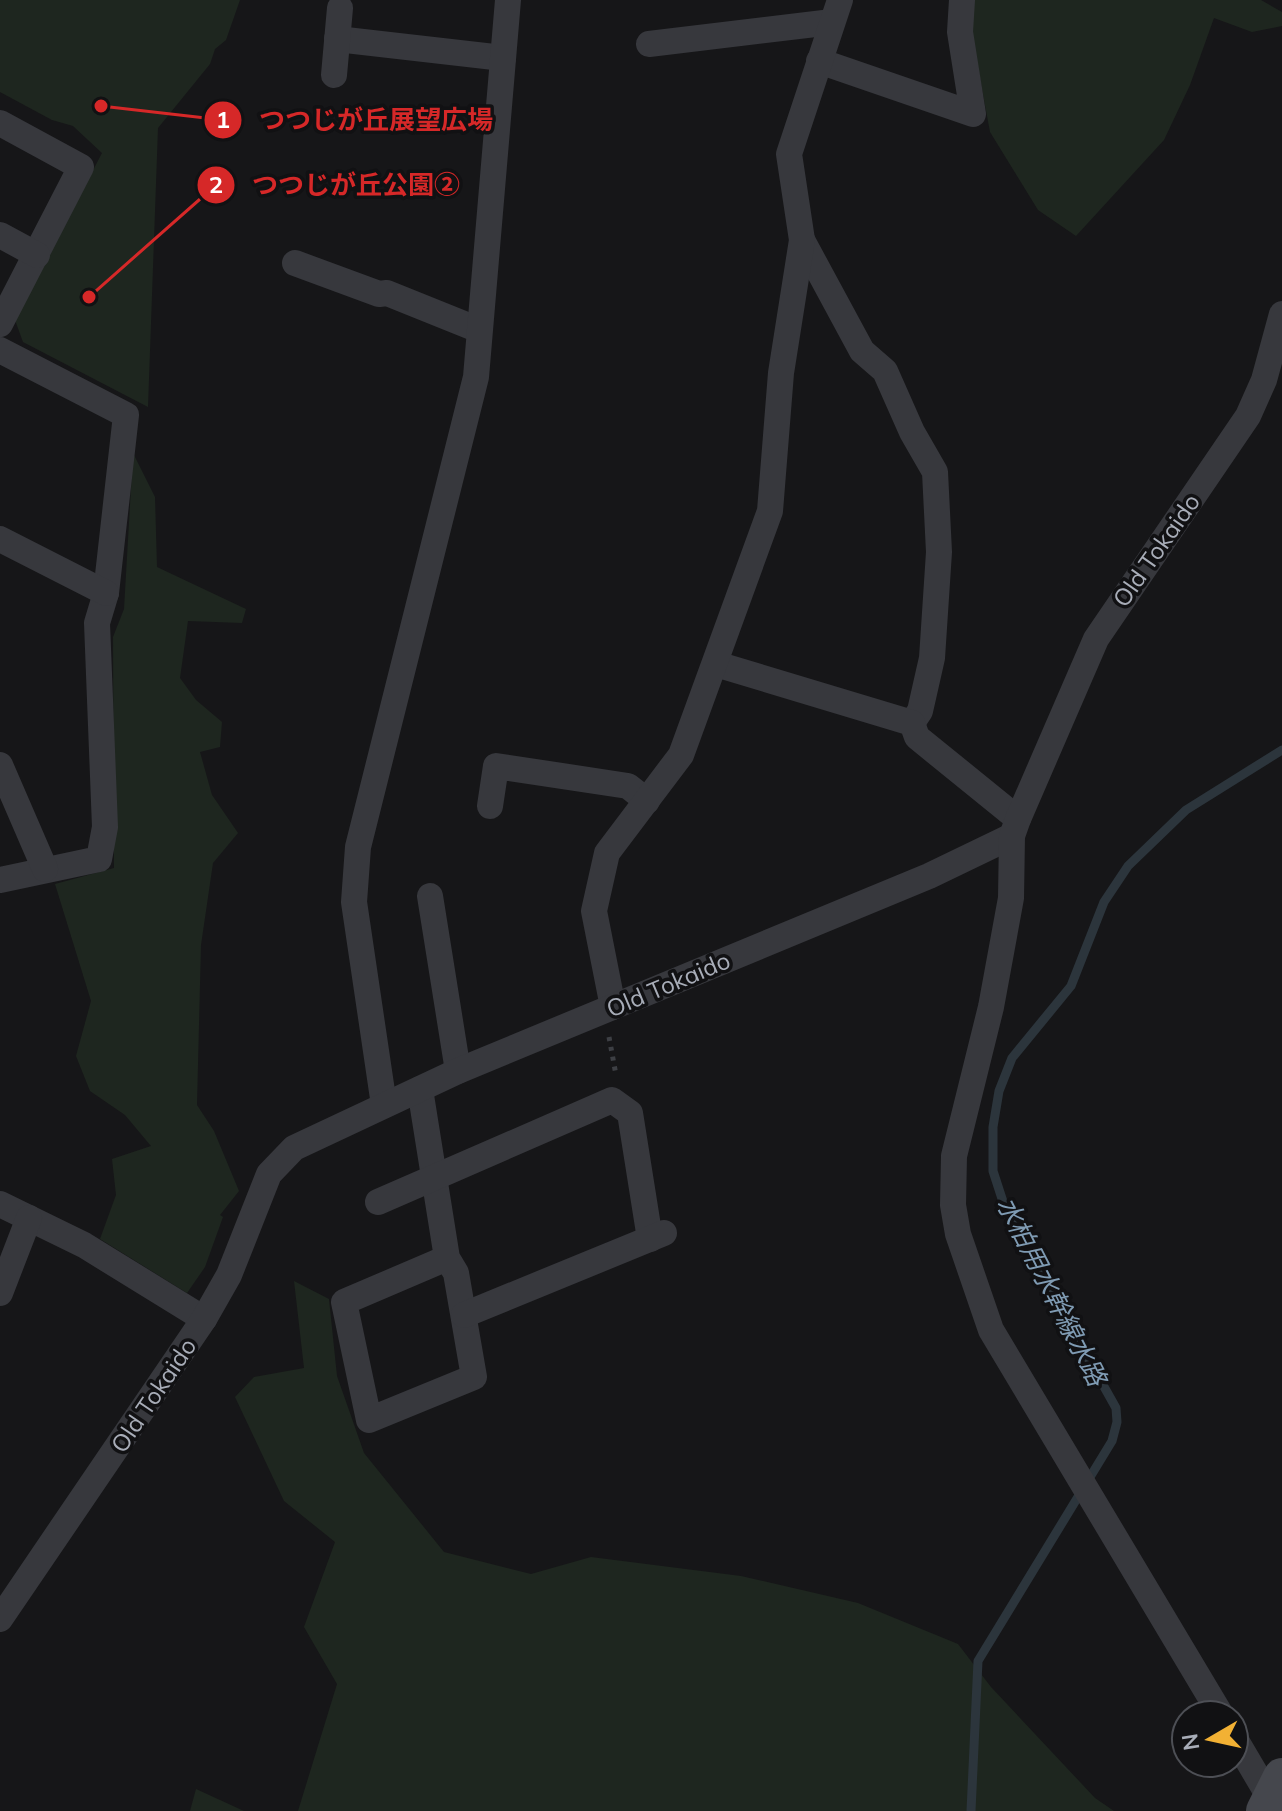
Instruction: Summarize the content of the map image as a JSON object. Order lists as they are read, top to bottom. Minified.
{"streets":{"street":["Old Tokaido"]},"water":["水柏用水幹線水路"],"places":["つつじが丘展望広場","つつじが丘公園②"],"north":"left"}
